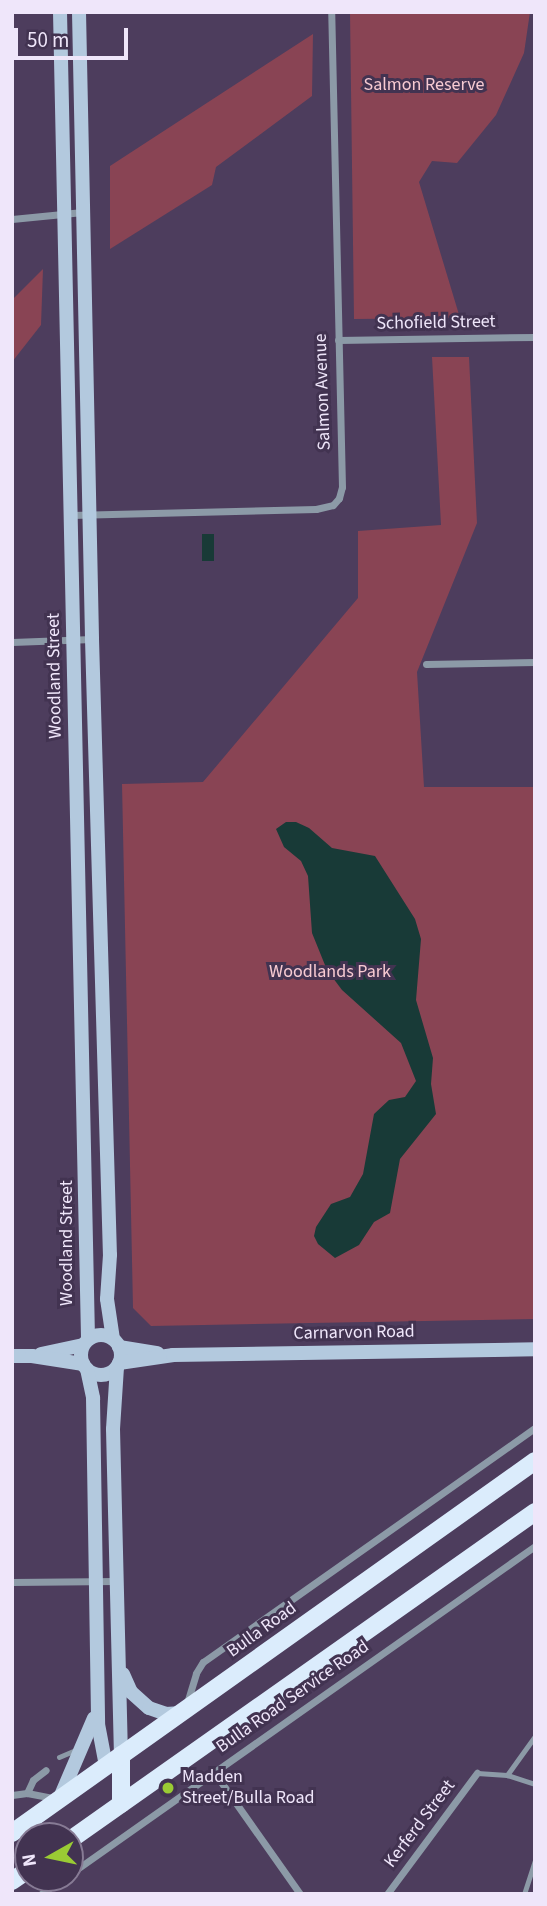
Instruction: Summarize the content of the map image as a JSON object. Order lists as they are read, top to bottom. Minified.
{"streets":{"main road":["Woodland Street","Carnarvon Road","Bulla Road"],"street":["Schofield Street","Salmon Avenue","Bulla Road Service Road","Kerferd Street"]},"crossings":[["Schofield Street","Salmon Avenue"],["Salmon Avenue","Woodland Street"],["Woodland Street","Carnarvon Road"]],"parks":["Salmon Reserve","Woodlands Park"],"places":["Madden Street/Bulla Road"],"scale_bar":"50 m","north":"left"}
